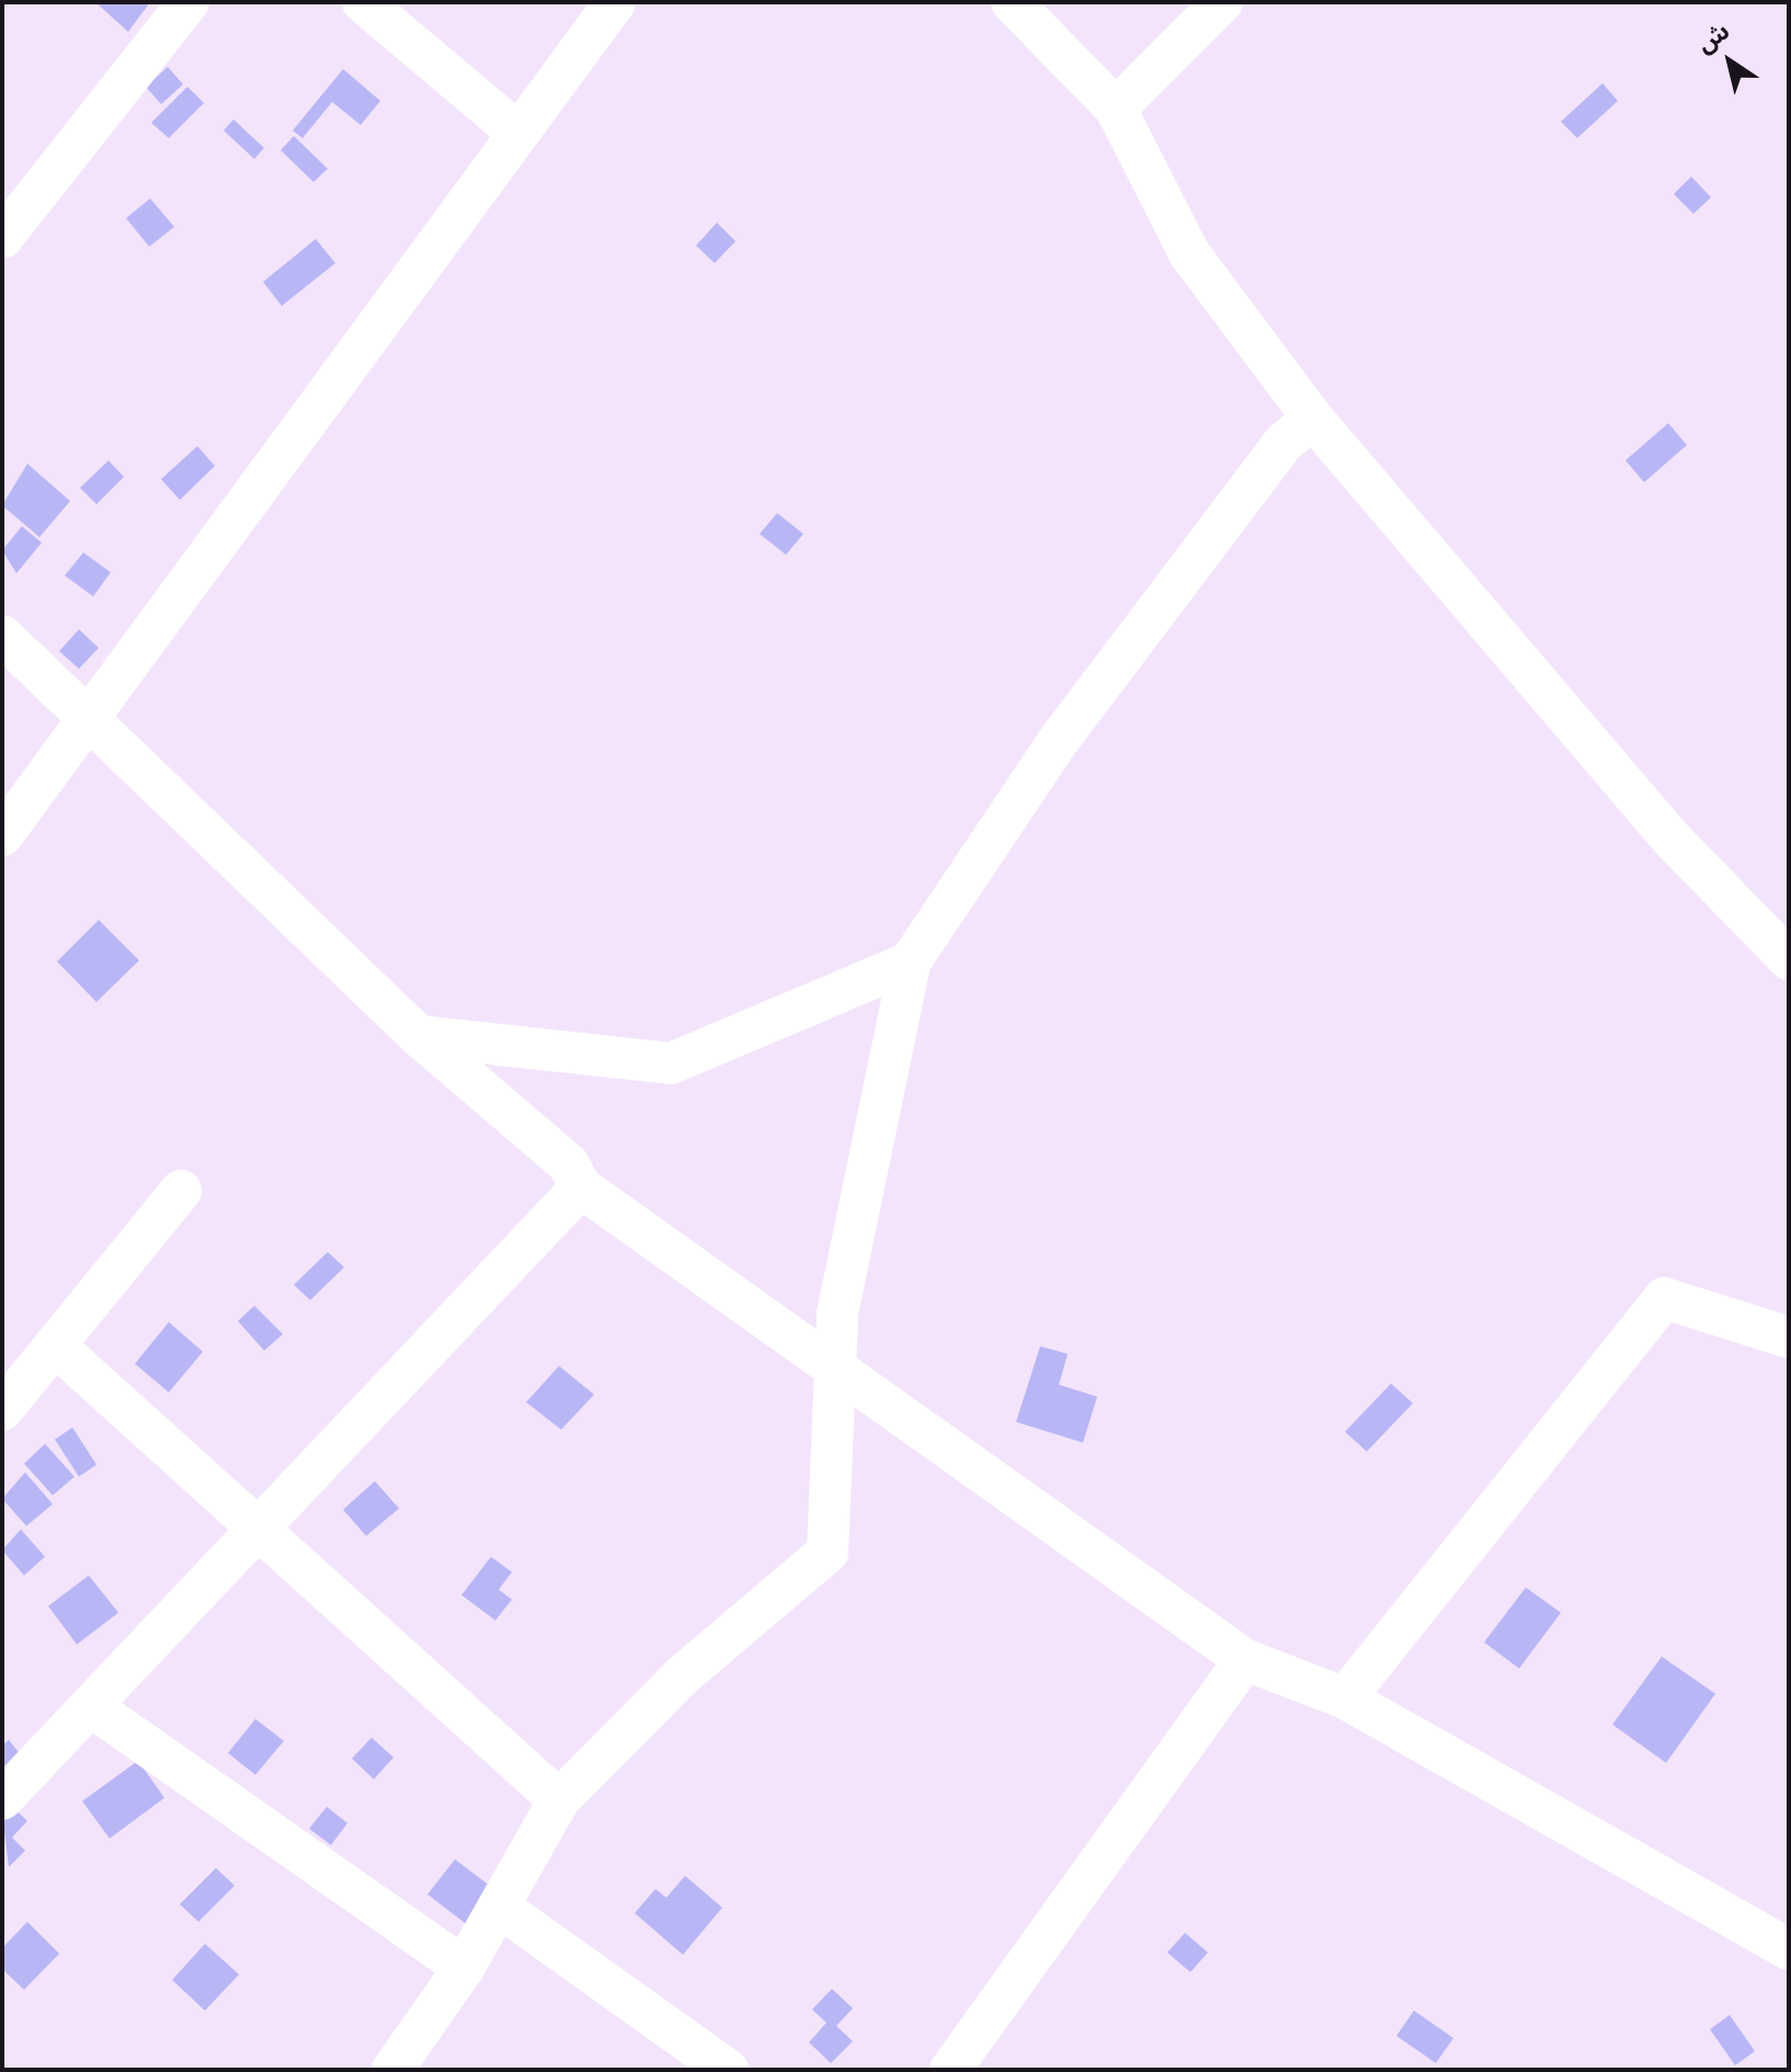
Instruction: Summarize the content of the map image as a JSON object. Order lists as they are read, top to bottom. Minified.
{"north":"top left"}
